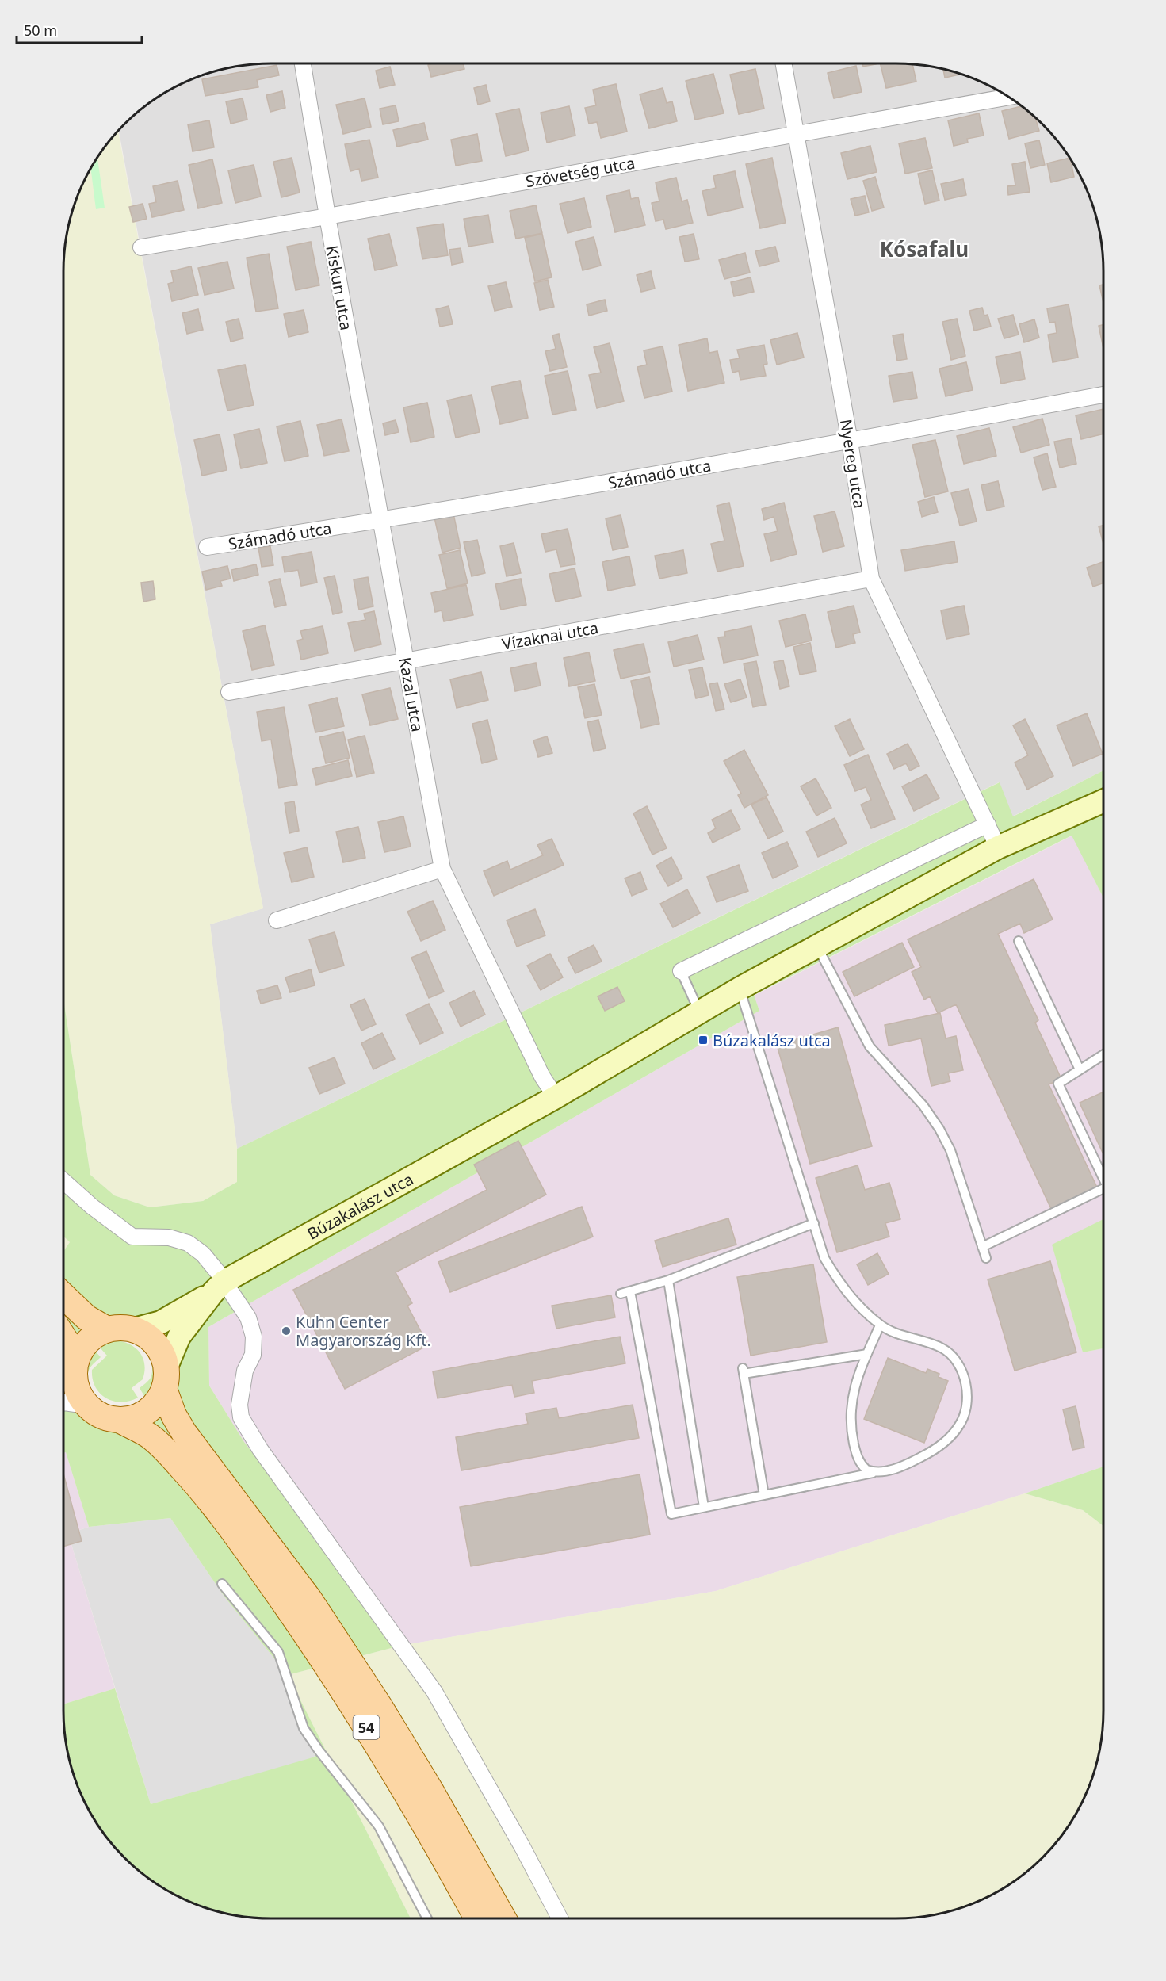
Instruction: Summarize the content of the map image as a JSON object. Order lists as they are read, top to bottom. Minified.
{"streets":{"main road":["54"],"street":["Szövetség utca","Kiskun utca","Nyereg utca","Számadó utca","Vízaknai utca","Kazal utca","Búzakalász utca"]},"crossings":[["Szövetség utca","Kiskun utca"],["Szövetség utca","Nyereg utca"],["Kiskun utca","Számadó utca"],["Kiskun utca","Kazal utca"],["Nyereg utca","Számadó utca"],["Nyereg utca","Vízaknai utca"],["Nyereg utca","Búzakalász utca"],["Számadó utca","Kazal utca"],["Vízaknai utca","Kazal utca"],["Kazal utca","Búzakalász utca"],["Búzakalász utca","54"]],"districts":["Kósafalu"],"places":{"transit":["Búzakalász utca"],"other":["Kuhn Center Magyarország Kft."]},"scale_bar":"50 m"}
